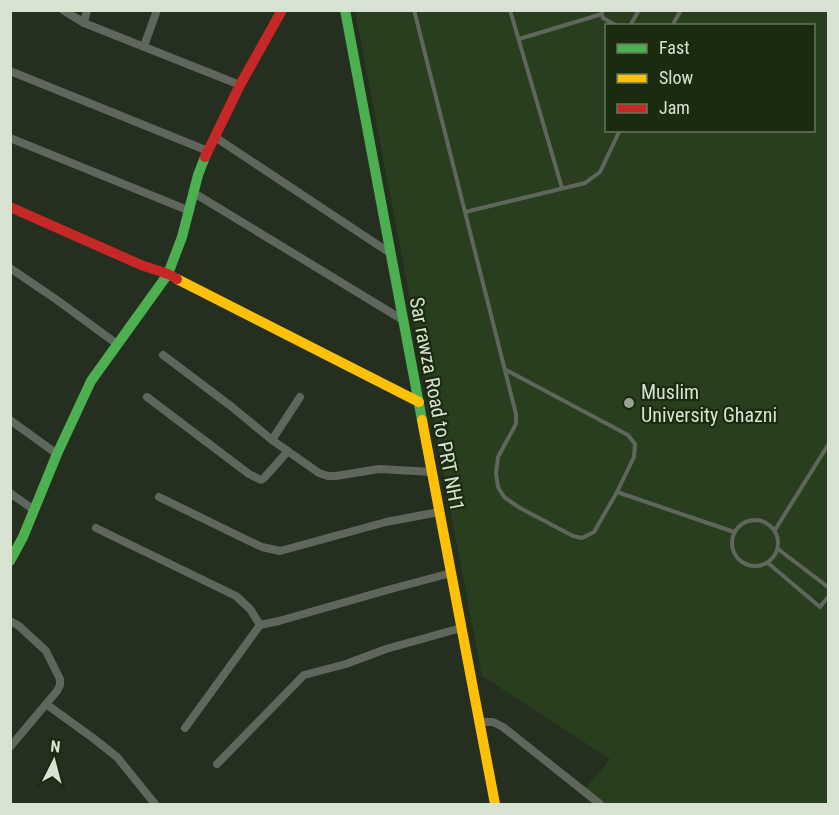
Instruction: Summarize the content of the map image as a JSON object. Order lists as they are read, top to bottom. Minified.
{"streets":{"street":["Sar rawza Road to PRT NH1"]},"places":["Muslim University Ghazni"],"legend":["Fast","Slow","Jam"],"north":"top"}
